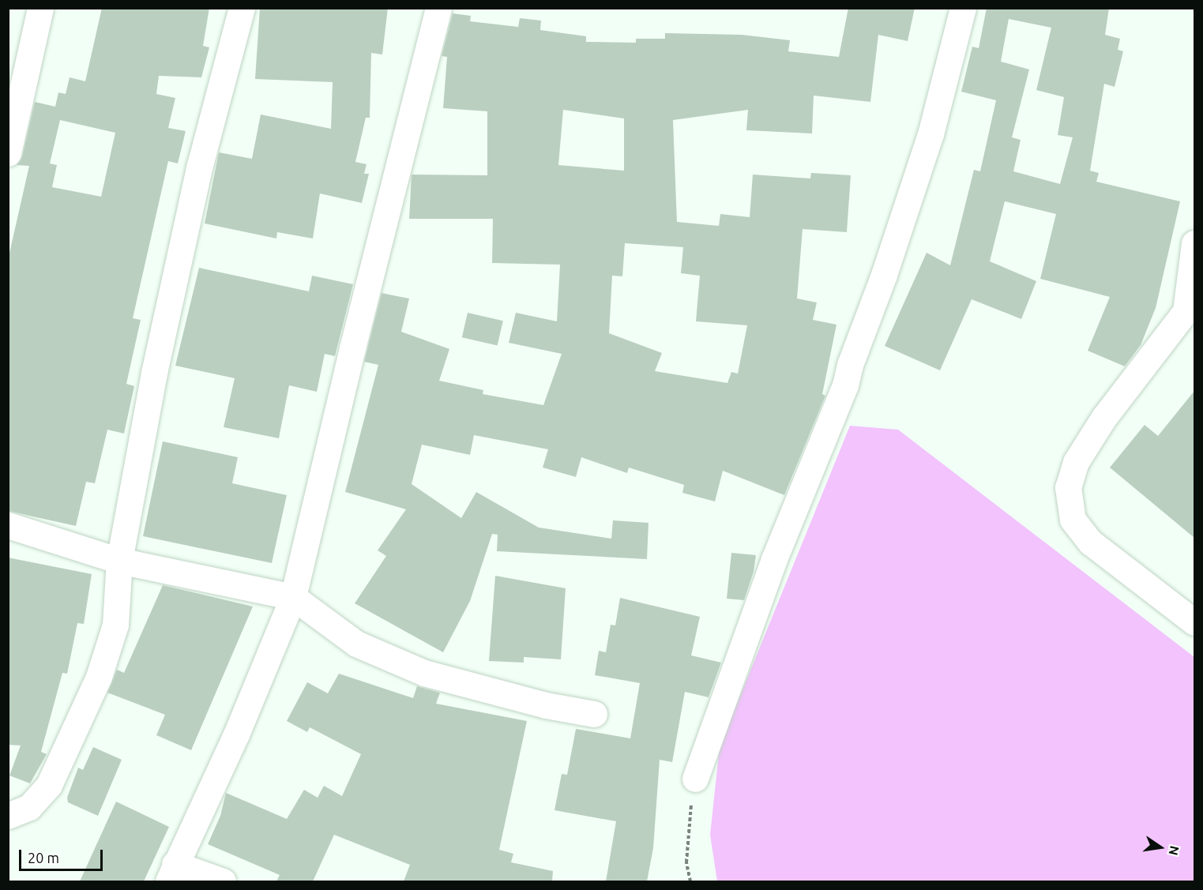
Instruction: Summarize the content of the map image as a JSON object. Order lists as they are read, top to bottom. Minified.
{"scale_bar":"20 m","north":"right"}
